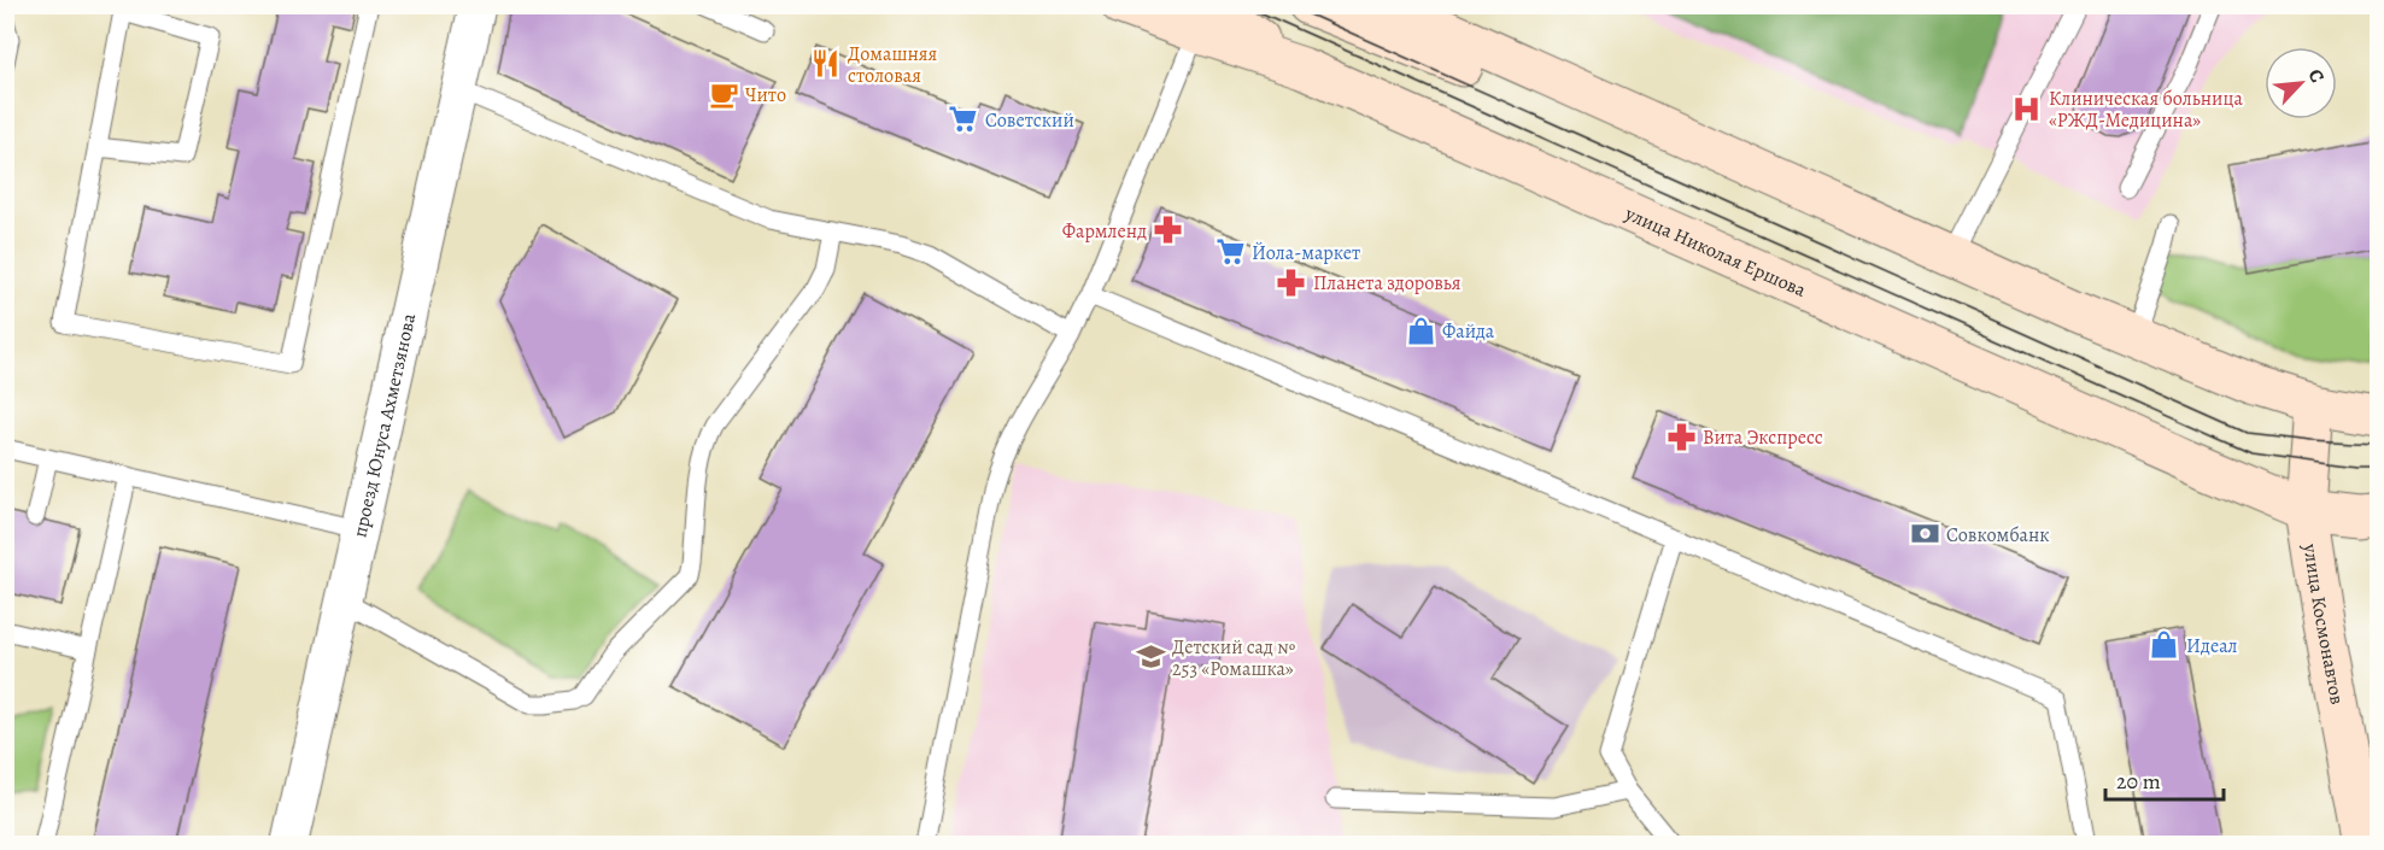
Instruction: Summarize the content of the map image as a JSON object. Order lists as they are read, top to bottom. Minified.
{"streets":{"main road":["улица Николая Ершова","улица Космонавтов"],"street":["проезд Юнуса Ахметзянова"]},"crossings":[["улица Николая Ершова","улица Космонавтов"]],"places":{"restaurant":["Домашняя столовая"],"cafe":["Чито"],"hospital":["Клиническая больница «РЖД-Медицина»"],"supermarket":["Советский","Йола-маркет"],"pharmacy":["Фармленд","Планета здоровья","Вита Экспресс"],"shop":["Файда","Идеал"],"bank":["Совкомбанк"],"school or university":["Детский сад № 253 «Ромашка»"]},"scale_bar":"20 m","north":"top right"}
